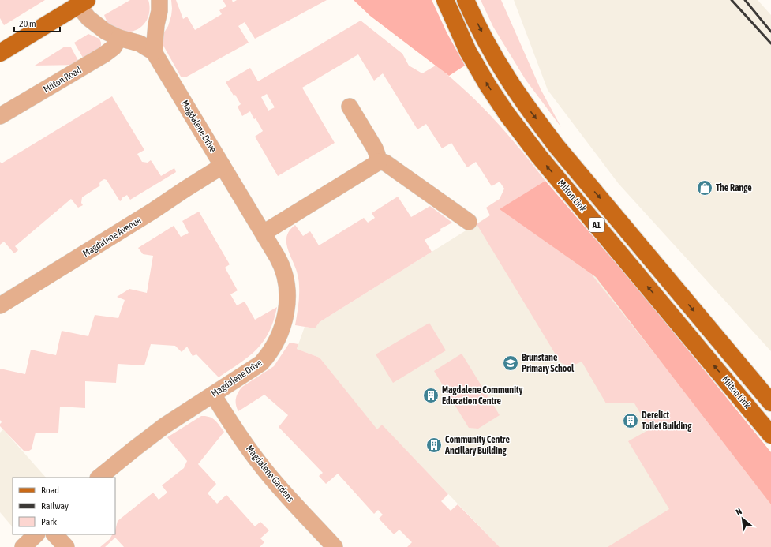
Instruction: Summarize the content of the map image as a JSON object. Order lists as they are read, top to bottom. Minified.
{"streets":{"main road":["Milton Link","A1"],"street":["Milton Road","Magdalene Drive","Magdalene Avenue","Magdalene Gardens"]},"crossings":[["Milton Road","Magdalene Drive"],["Magdalene Drive","Magdalene Avenue"],["Magdalene Drive","Magdalene Gardens"]],"places":{"shop":["The Range"],"school or university":["Brunstane Primary School"],"building":["Magdalene Community Education Centre","Derelict Toilet Building","Community Centre Ancillary Building"]},"legend":["Road","Railway","Park"],"scale_bar":"20 m","north":"top left"}
